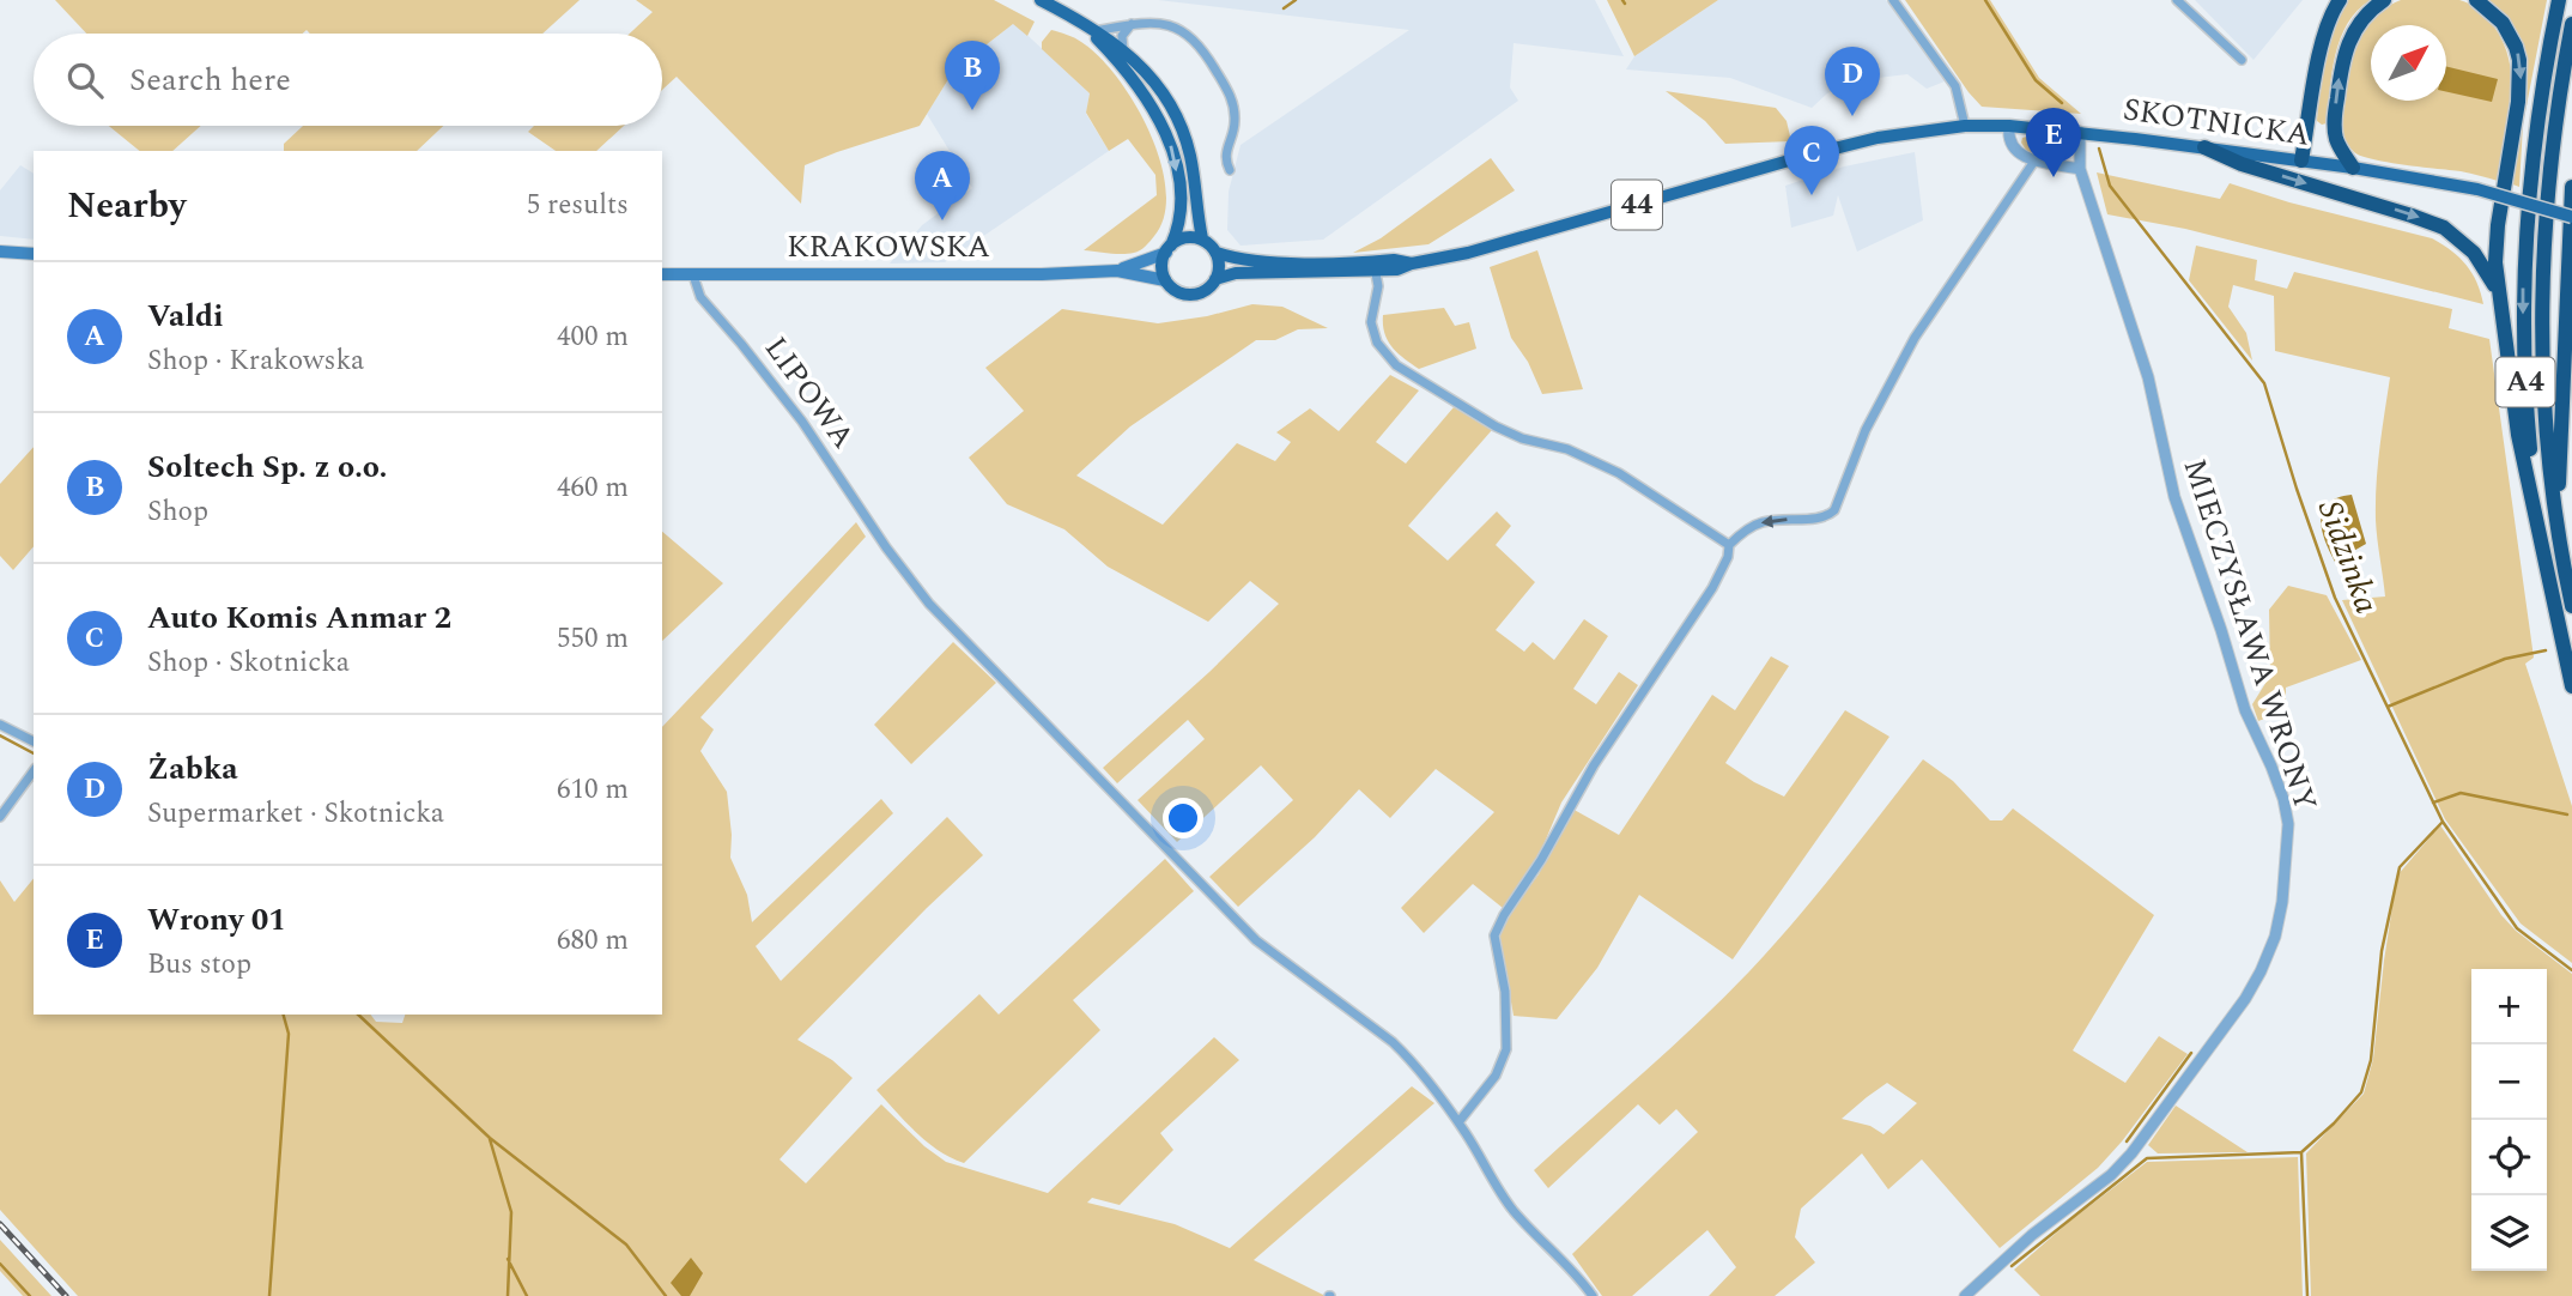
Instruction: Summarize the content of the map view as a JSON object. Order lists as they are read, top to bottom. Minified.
{"streets":{"highway":["A4"],"main road":["SKOTNICKA","44","KRAKOWSKA"],"street":["LIPOWA","MIECZYSŁAWA WRONY"]},"crossings":[["SKOTNICKA","44"],["SKOTNICKA","KRAKOWSKA"],["SKOTNICKA","MIECZYSŁAWA WRONY"],["44","KRAKOWSKA"],["KRAKOWSKA","LIPOWA"]],"water":["Sidzinka"],"north":"top right","page":{"search":"Search here","pins":["B","D","E","C","A"],"heading":["Nearby","5 results"],"list":[{"mark":"A","name":"Valdi","note":"Shop · Krakowska","value":"400 m"},{"mark":"B","name":"Soltech Sp. z o.o.","note":"Shop","value":"460 m"},{"mark":"C","name":"Auto Komis Anmar 2","note":"Shop · Skotnicka","value":"550 m"},{"mark":"D","name":"Żabka","note":"Supermarket · Skotnicka","value":"610 m"},{"mark":"E","name":"Wrony 01","note":"Bus stop","value":"680 m"}],"map_buttons":["+","−"]}}
